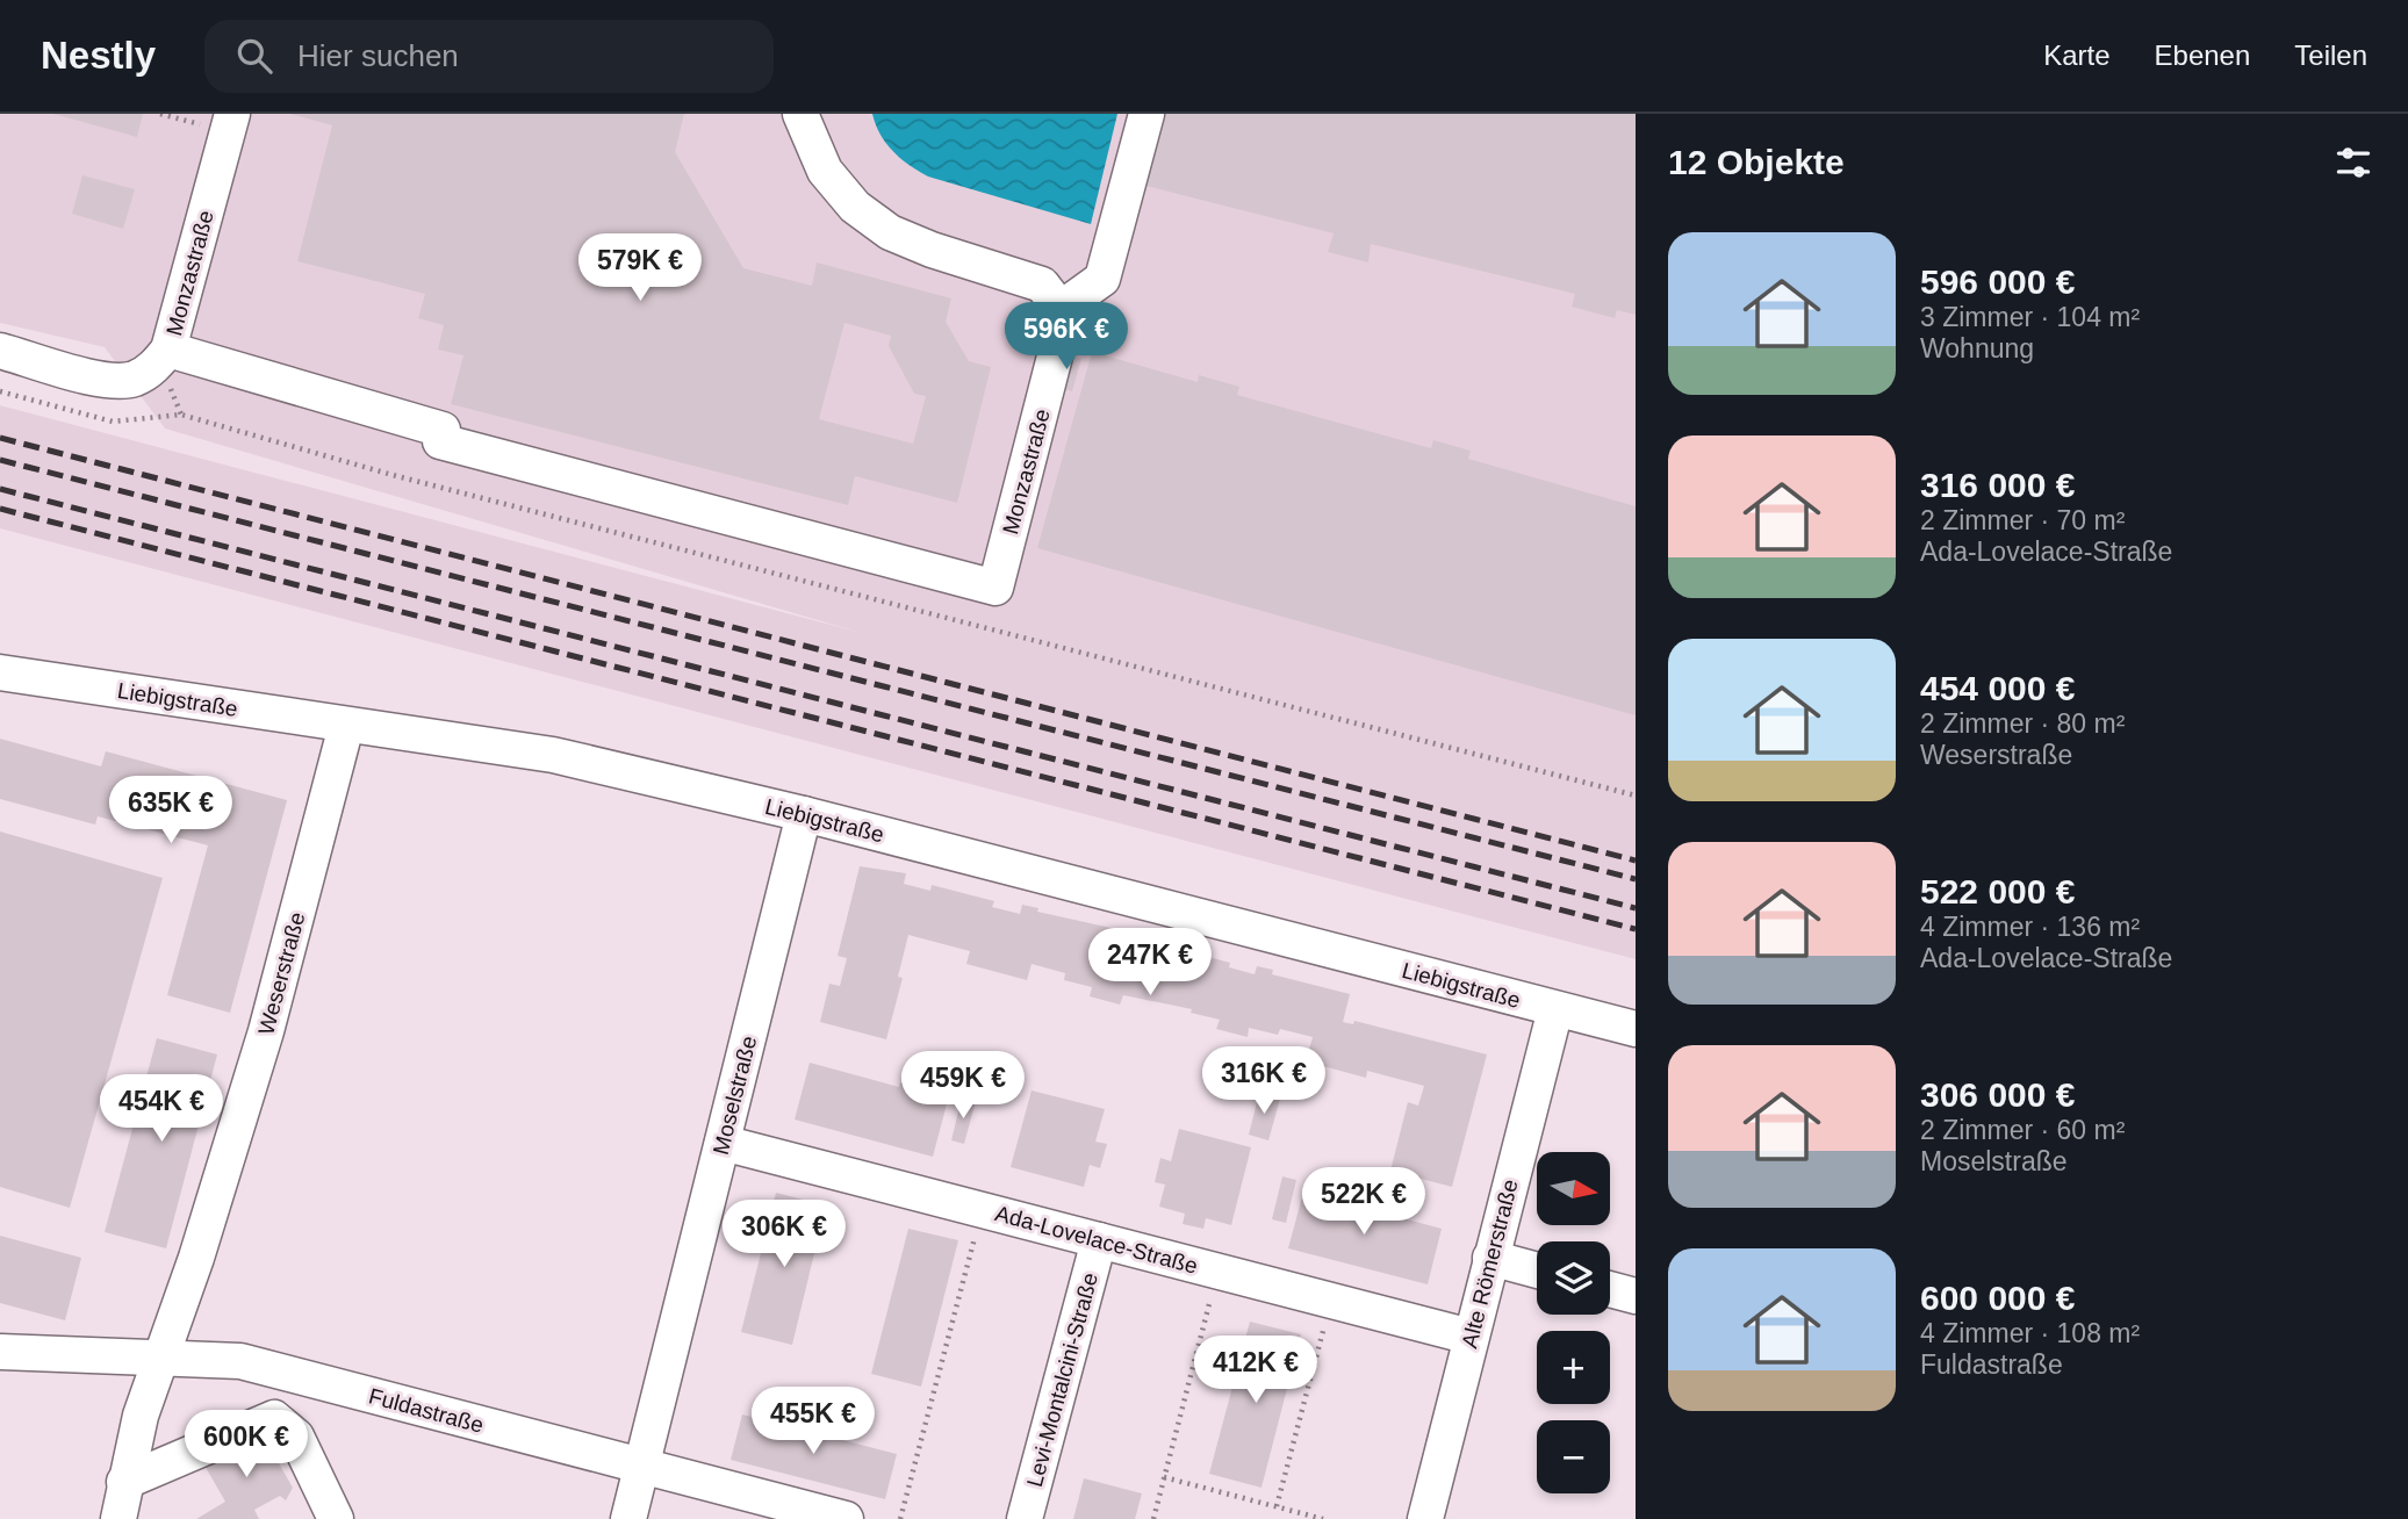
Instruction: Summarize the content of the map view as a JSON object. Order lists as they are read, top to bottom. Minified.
{"streets":{"street":["Monzastraße","Liebigstraße","Weserstraße","Moselstraße","Ada-Lovelace-Straße","Alte Römerstraße","Levi-Montalcini-Straße","Fuldastraße"]},"crossings":[["Liebigstraße","Weserstraße"],["Liebigstraße","Moselstraße"],["Liebigstraße","Alte Römerstraße"],["Weserstraße","Fuldastraße"],["Moselstraße","Ada-Lovelace-Straße"],["Moselstraße","Fuldastraße"],["Ada-Lovelace-Straße","Alte Römerstraße"],["Ada-Lovelace-Straße","Levi-Montalcini-Straße"]],"north":"right","page":{"header":"Nestly","search":"Hier suchen","nav":["Karte","Ebenen","Teilen"],"heading":"12 Objekte","list":[{"name":"596 000 €","note":"3 Zimmer · 104 m² · Wohnung"},{"name":"316 000 €","note":"2 Zimmer · 70 m² · Ada-Lovelace-Straße"},{"name":"454 000 €","note":"2 Zimmer · 80 m² · Weserstraße"},{"name":"522 000 €","note":"4 Zimmer · 136 m² · Ada-Lovelace-Straße"},{"name":"306 000 €","note":"2 Zimmer · 60 m² · Moselstraße"},{"name":"600 000 €","note":"4 Zimmer · 108 m² · Fuldastraße"}],"price":["579K €","596K €","635K €","247K €","316K €","459K €","454K €","522K €","306K €","412K €","455K €","600K €"],"map_buttons":["+","−"]}}
